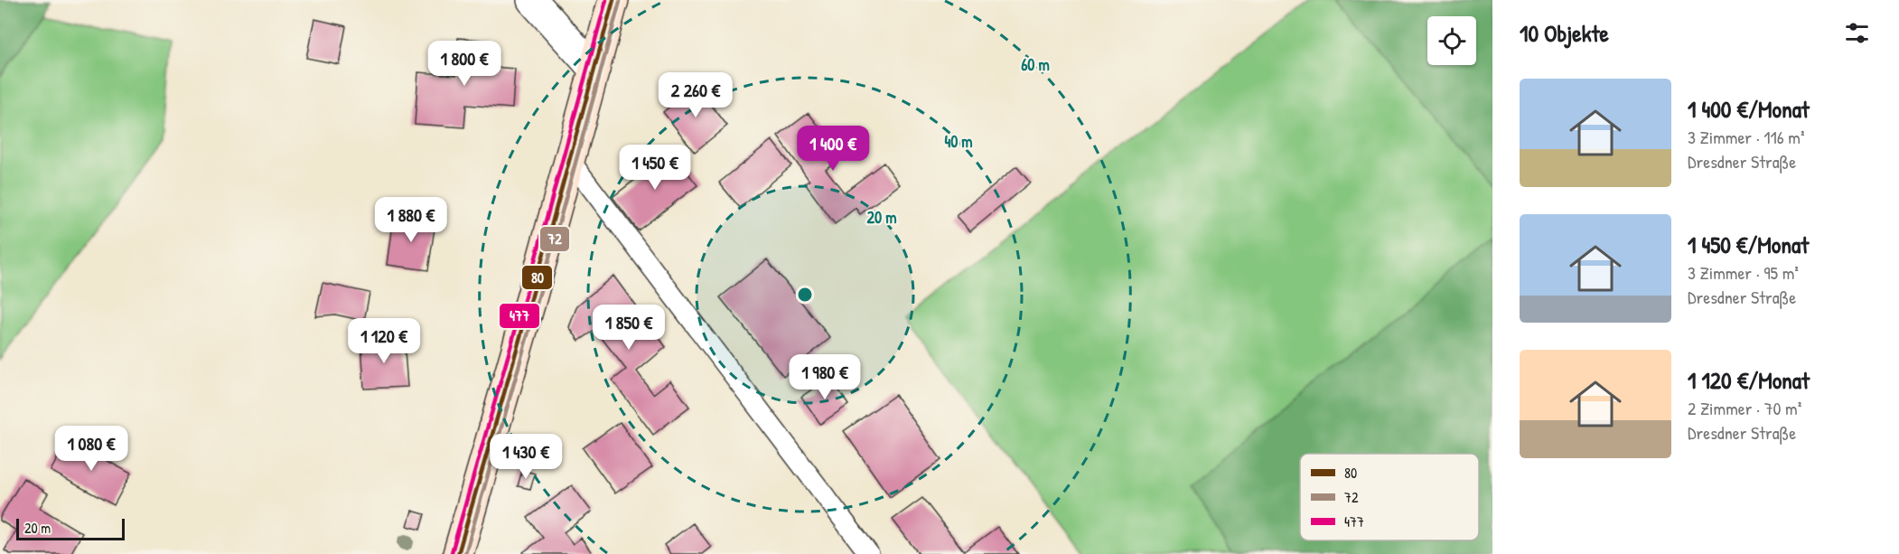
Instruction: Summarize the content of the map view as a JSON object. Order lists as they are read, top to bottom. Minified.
{"lines":["transit line 80","transit line 477","transit line 72"],"legend":["80","72","477"],"scale_bar":"20 m","page":{"heading":"10 Objekte","price":["1 800 €","2 260 €","1 400 €","1 450 €","1 880 €","1 850 €","1 120 €","1 980 €","1 080 €","1 430 €"],"list":[{"name":"1 400 €/Monat","note":"3 Zimmer · 116 m² · Dresdner Straße"},{"name":"1 450 €/Monat","note":"3 Zimmer · 95 m² · Dresdner Straße"},{"name":"1 120 €/Monat","note":"2 Zimmer · 70 m² · Dresdner Straße"}],"scale":"20 m"},"rings":["60 m","40 m","20 m"]}
